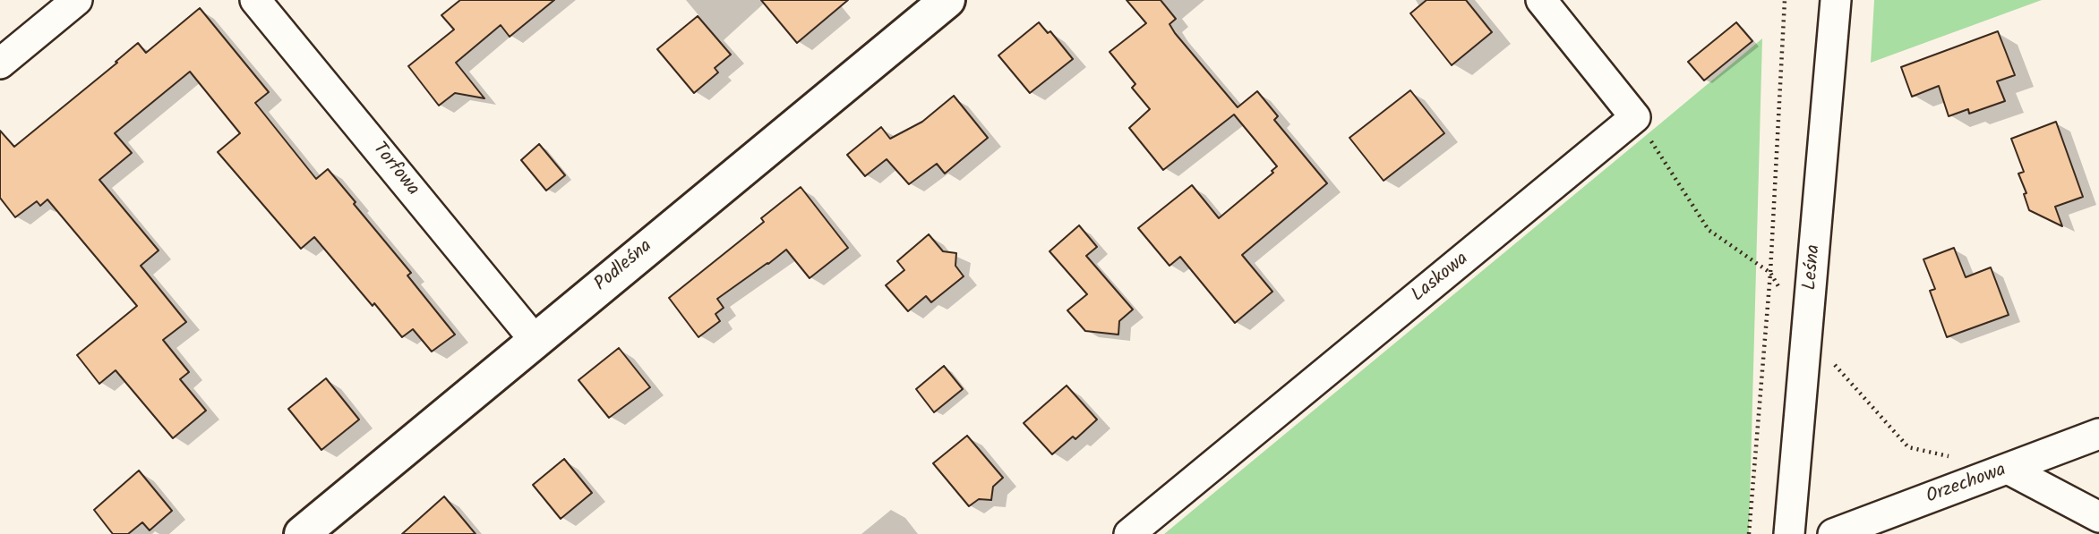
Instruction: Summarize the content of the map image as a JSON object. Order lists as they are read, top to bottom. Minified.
{"streets":{"street":["Torfowa","Podleśna","Leśna","Laskowa","Orzechowa"]},"crossings":[["Torfowa","Podleśna"]]}
